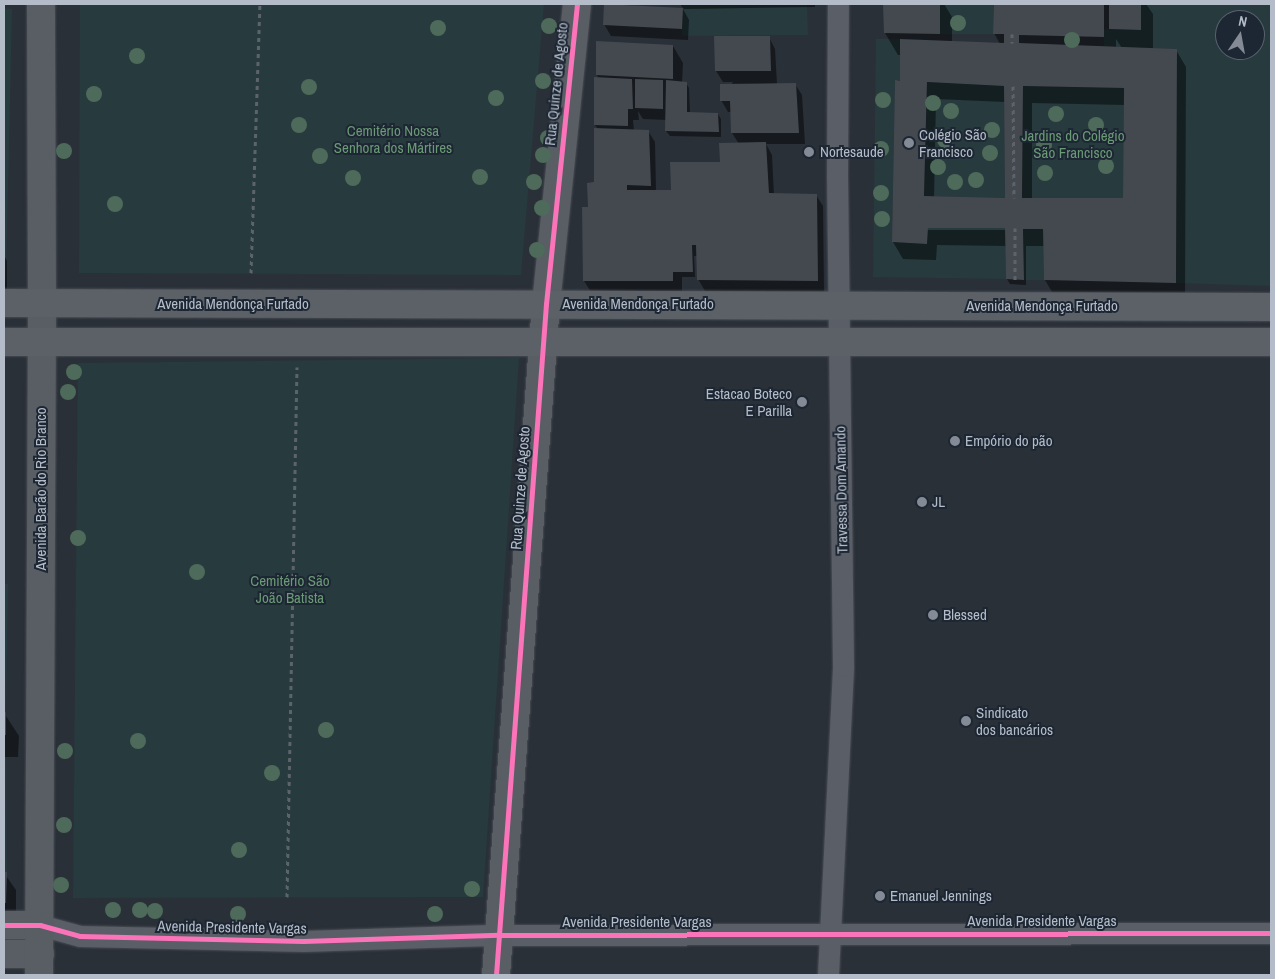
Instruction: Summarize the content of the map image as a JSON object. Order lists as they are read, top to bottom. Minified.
{"streets":{"main road":["Avenida Mendonça Furtado"],"street":["Rua Quinze de Agosto","Avenida Barão do Rio Branco","Travessa Dom Amando","Avenida Presidente Vargas"]},"crossings":[["Rua Quinze de Agosto","Avenida Mendonça Furtado"],["Rua Quinze de Agosto","Avenida Presidente Vargas"],["Avenida Mendonça Furtado","Avenida Barão do Rio Branco"],["Avenida Mendonça Furtado","Travessa Dom Amando"],["Avenida Barão do Rio Branco","Avenida Presidente Vargas"],["Travessa Dom Amando","Avenida Presidente Vargas"]],"parks":["Cemitério Nossa Senhora dos Mártires","Jardins do Colégio São Francisco","Cemitério São João Batista"],"places":["Colégio São Francisco","Nortesaude","Estacao Boteco E Parilla","Empório do pão","JL","Blessed","Sindicato dos bancários","Emanuel Jennings"],"north":"top"}
